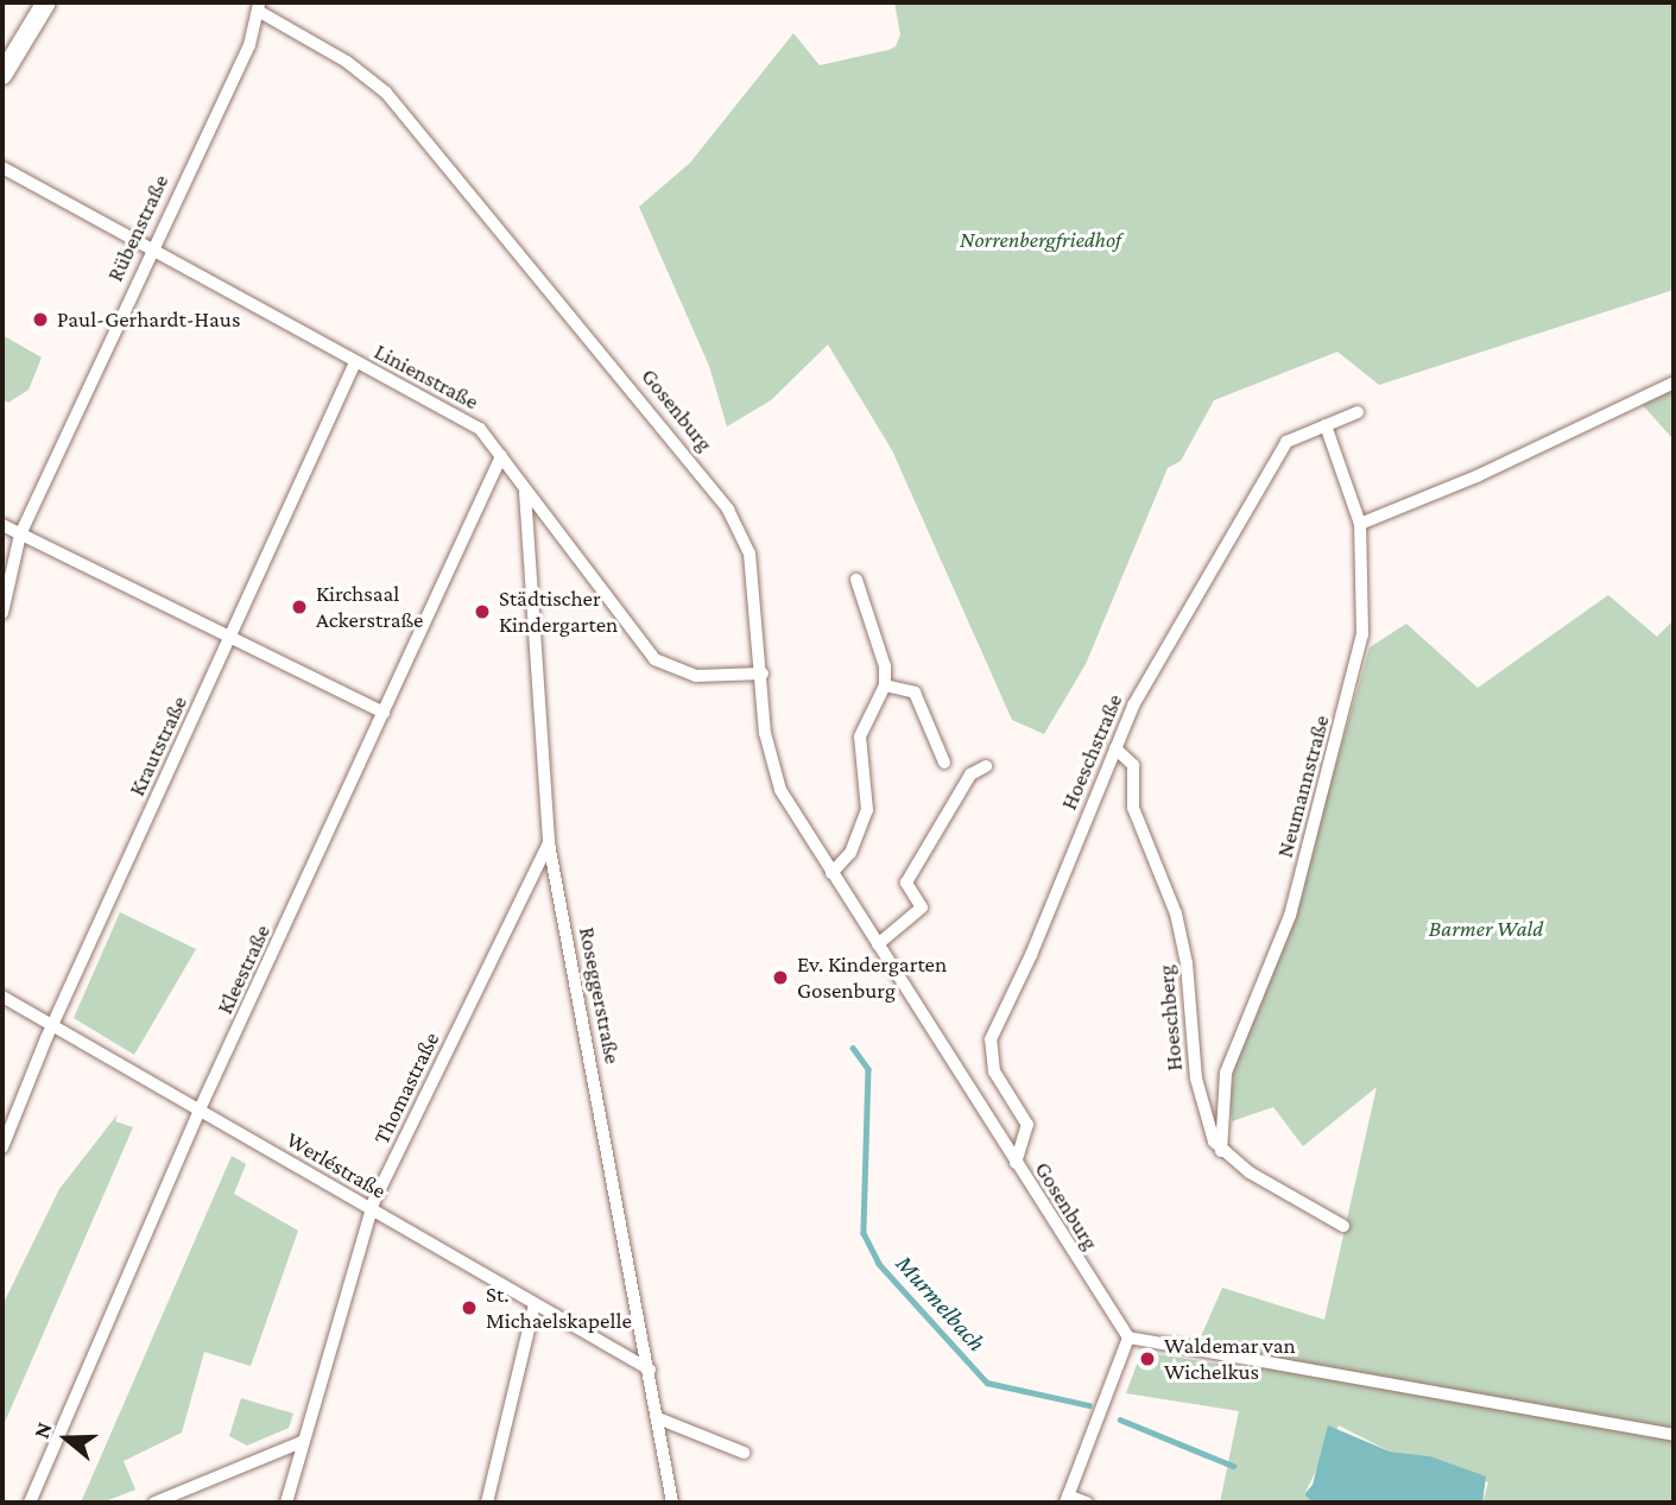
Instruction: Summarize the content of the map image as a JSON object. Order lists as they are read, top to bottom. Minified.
{"streets":{"street":["Rübenstraße","Linienstraße","Gosenburg","Krautstraße","Hoeschstraße","Neumannstraße","Kleestraße","Roseggerstraße","Hoeschberg","Thomastraße","Werléstraße"]},"crossings":[["Rübenstraße","Linienstraße"],["Rübenstraße","Gosenburg"],["Linienstraße","Gosenburg"],["Linienstraße","Krautstraße"],["Linienstraße","Kleestraße"],["Linienstraße","Roseggerstraße"],["Gosenburg","Hoeschstraße"],["Krautstraße","Werléstraße"],["Hoeschstraße","Neumannstraße"],["Hoeschstraße","Hoeschberg"],["Neumannstraße","Hoeschberg"],["Kleestraße","Werléstraße"],["Roseggerstraße","Thomastraße"],["Roseggerstraße","Werléstraße"],["Thomastraße","Werléstraße"]],"water":["Murmelbach"],"parks":["Norrenbergfriedhof","Barmer Wald"],"places":["Paul-Gerhardt-Haus","Kirchsaal Ackerstraße","Städtischer Kindergarten","Ev. Kindergarten Gosenburg","St. Michaelskapelle","Waldemar van Wichelkus"],"north":"left"}
